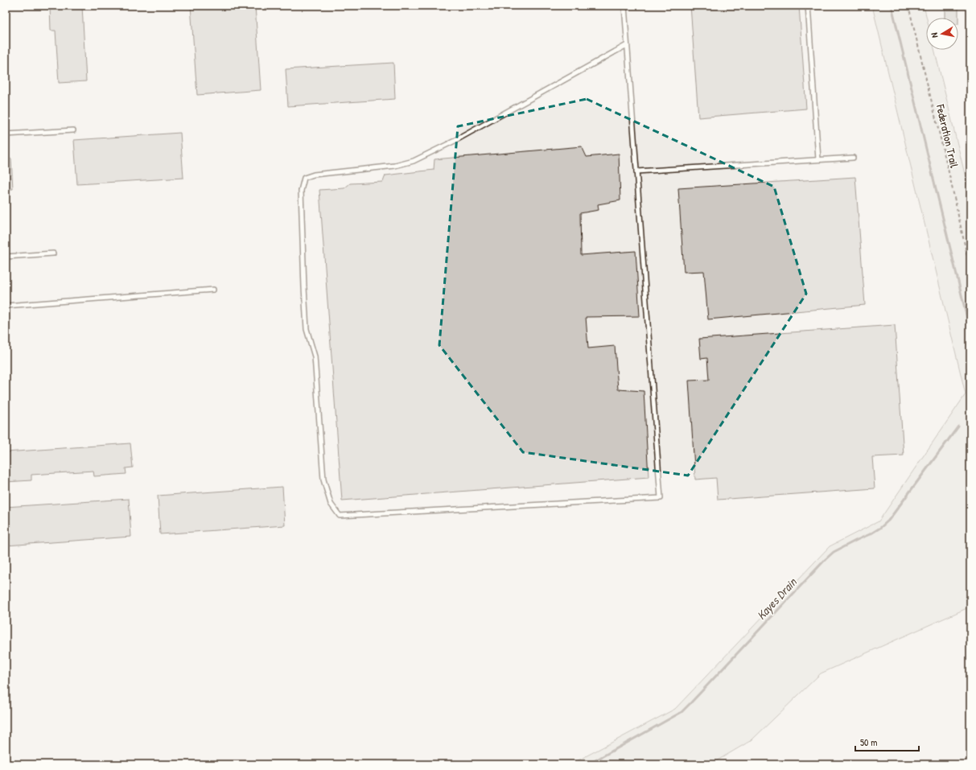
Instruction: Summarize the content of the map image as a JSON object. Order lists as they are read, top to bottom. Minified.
{"streets":{"path":["Federation Trail"]},"water":["Kayes Drain"],"scale_bar":"50 m","north":"left"}
